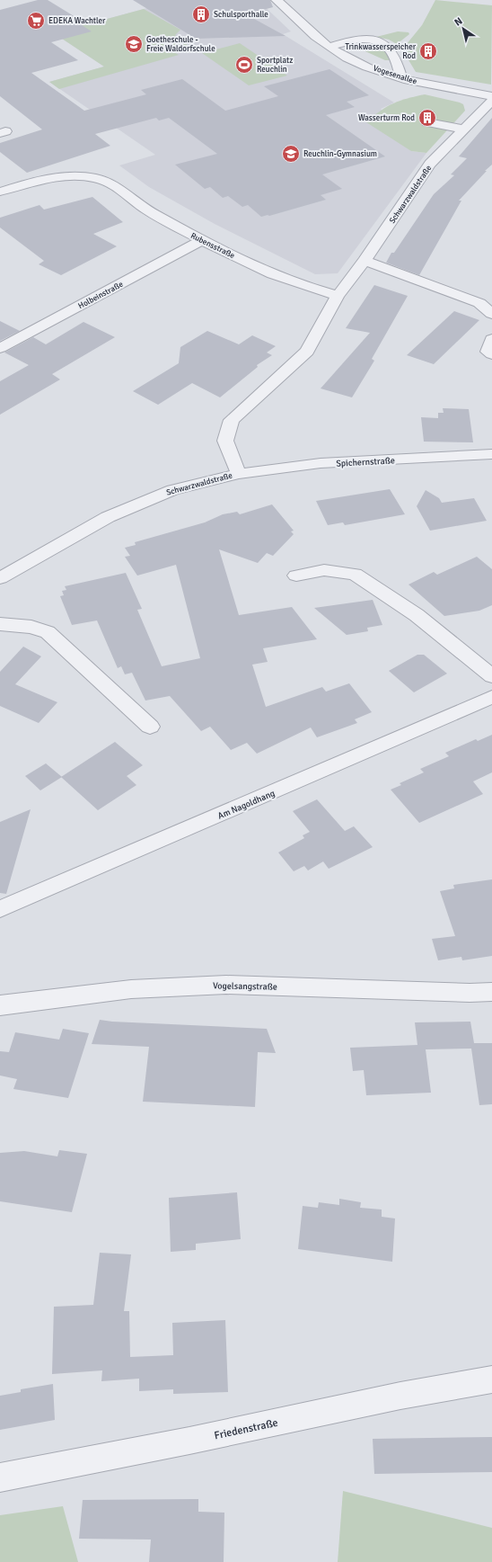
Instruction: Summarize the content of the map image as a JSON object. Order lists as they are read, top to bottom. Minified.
{"streets":{"street":["Vogesenallee","Schwarzwaldstraße","Rubensstraße","Holbeinstraße","Spichernstraße","Am Nagoldhang","Vogelsangstraße","Friedenstraße"]},"crossings":[["Schwarzwaldstraße","Rubensstraße"],["Schwarzwaldstraße","Spichernstraße"],["Rubensstraße","Holbeinstraße"]],"places":{"building":["Schulsporthalle","Trinkwasserspeicher Rod","Wasserturm Rod"],"supermarket":["EDEKA Wachtler"],"school or university":["Goetheschule - Freie Waldorfschule","Reuchlin-Gymnasium"],"sports":["Sportplatz Reuchlin"]},"north":"top left"}
